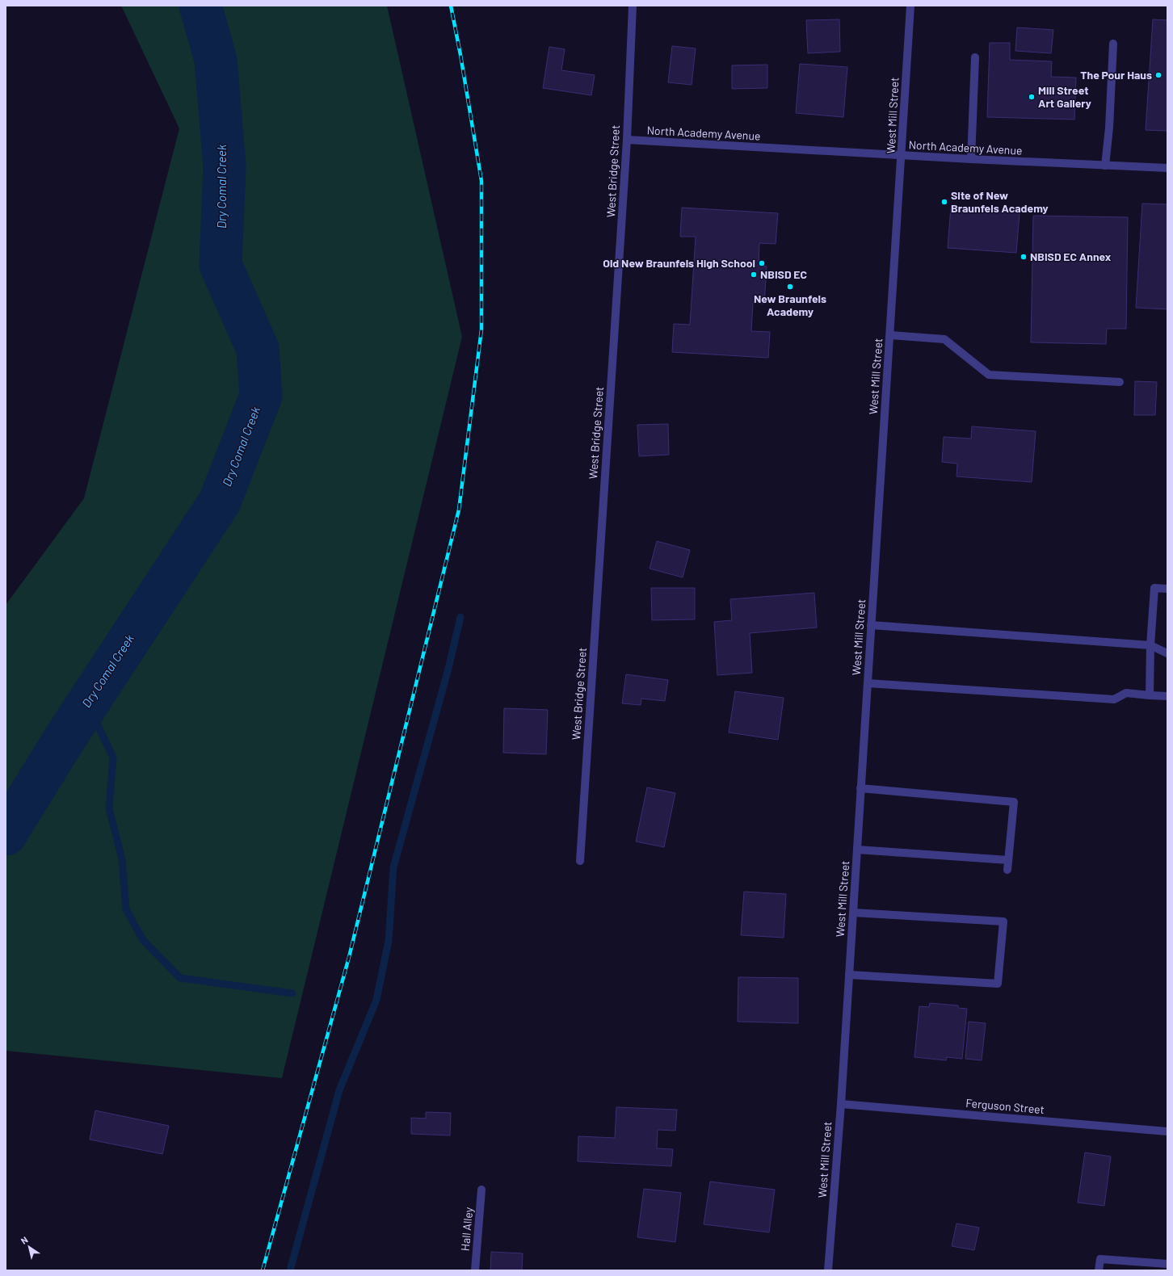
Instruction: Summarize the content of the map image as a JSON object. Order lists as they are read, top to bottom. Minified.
{"streets":{"street":["West Mill Street","North Academy Avenue","West Bridge Street","Ferguson Street","Hall Alley"]},"crossings":[["West Mill Street","North Academy Avenue"],["West Mill Street","Ferguson Street"],["North Academy Avenue","West Bridge Street"]],"water":["Dry Comal Creek"],"places":["The Pour Haus","Mill Street Art Gallery","Site of New Braunfels Academy","NBISD EC Annex","Old New Braunfels High School","NBISD EC","New Braunfels Academy"],"north":"top left"}
